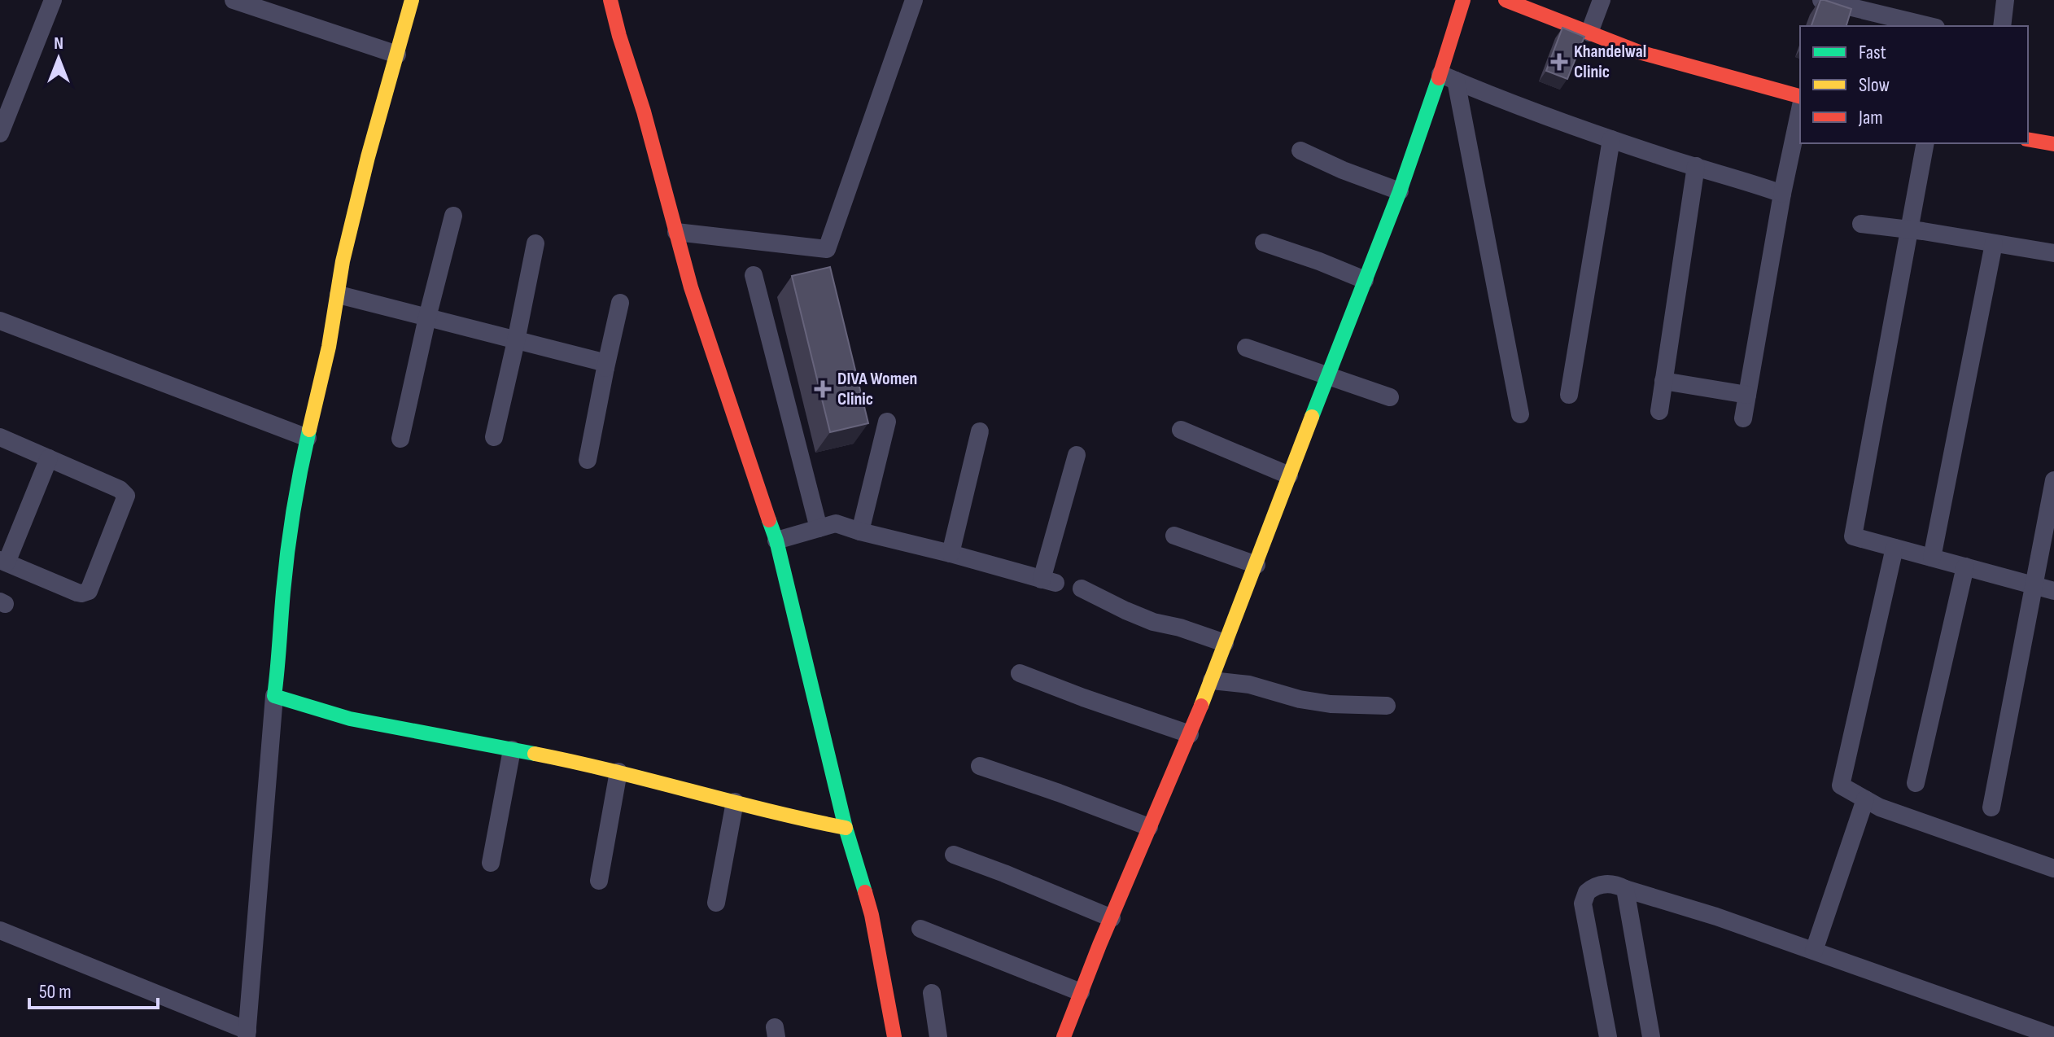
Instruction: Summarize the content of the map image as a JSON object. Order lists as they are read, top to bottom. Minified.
{"places":{"health":["Khandelwal Clinic","DIVA Women Clinic"]},"legend":["Fast","Slow","Jam"],"scale_bar":"50 m","north":"top"}
